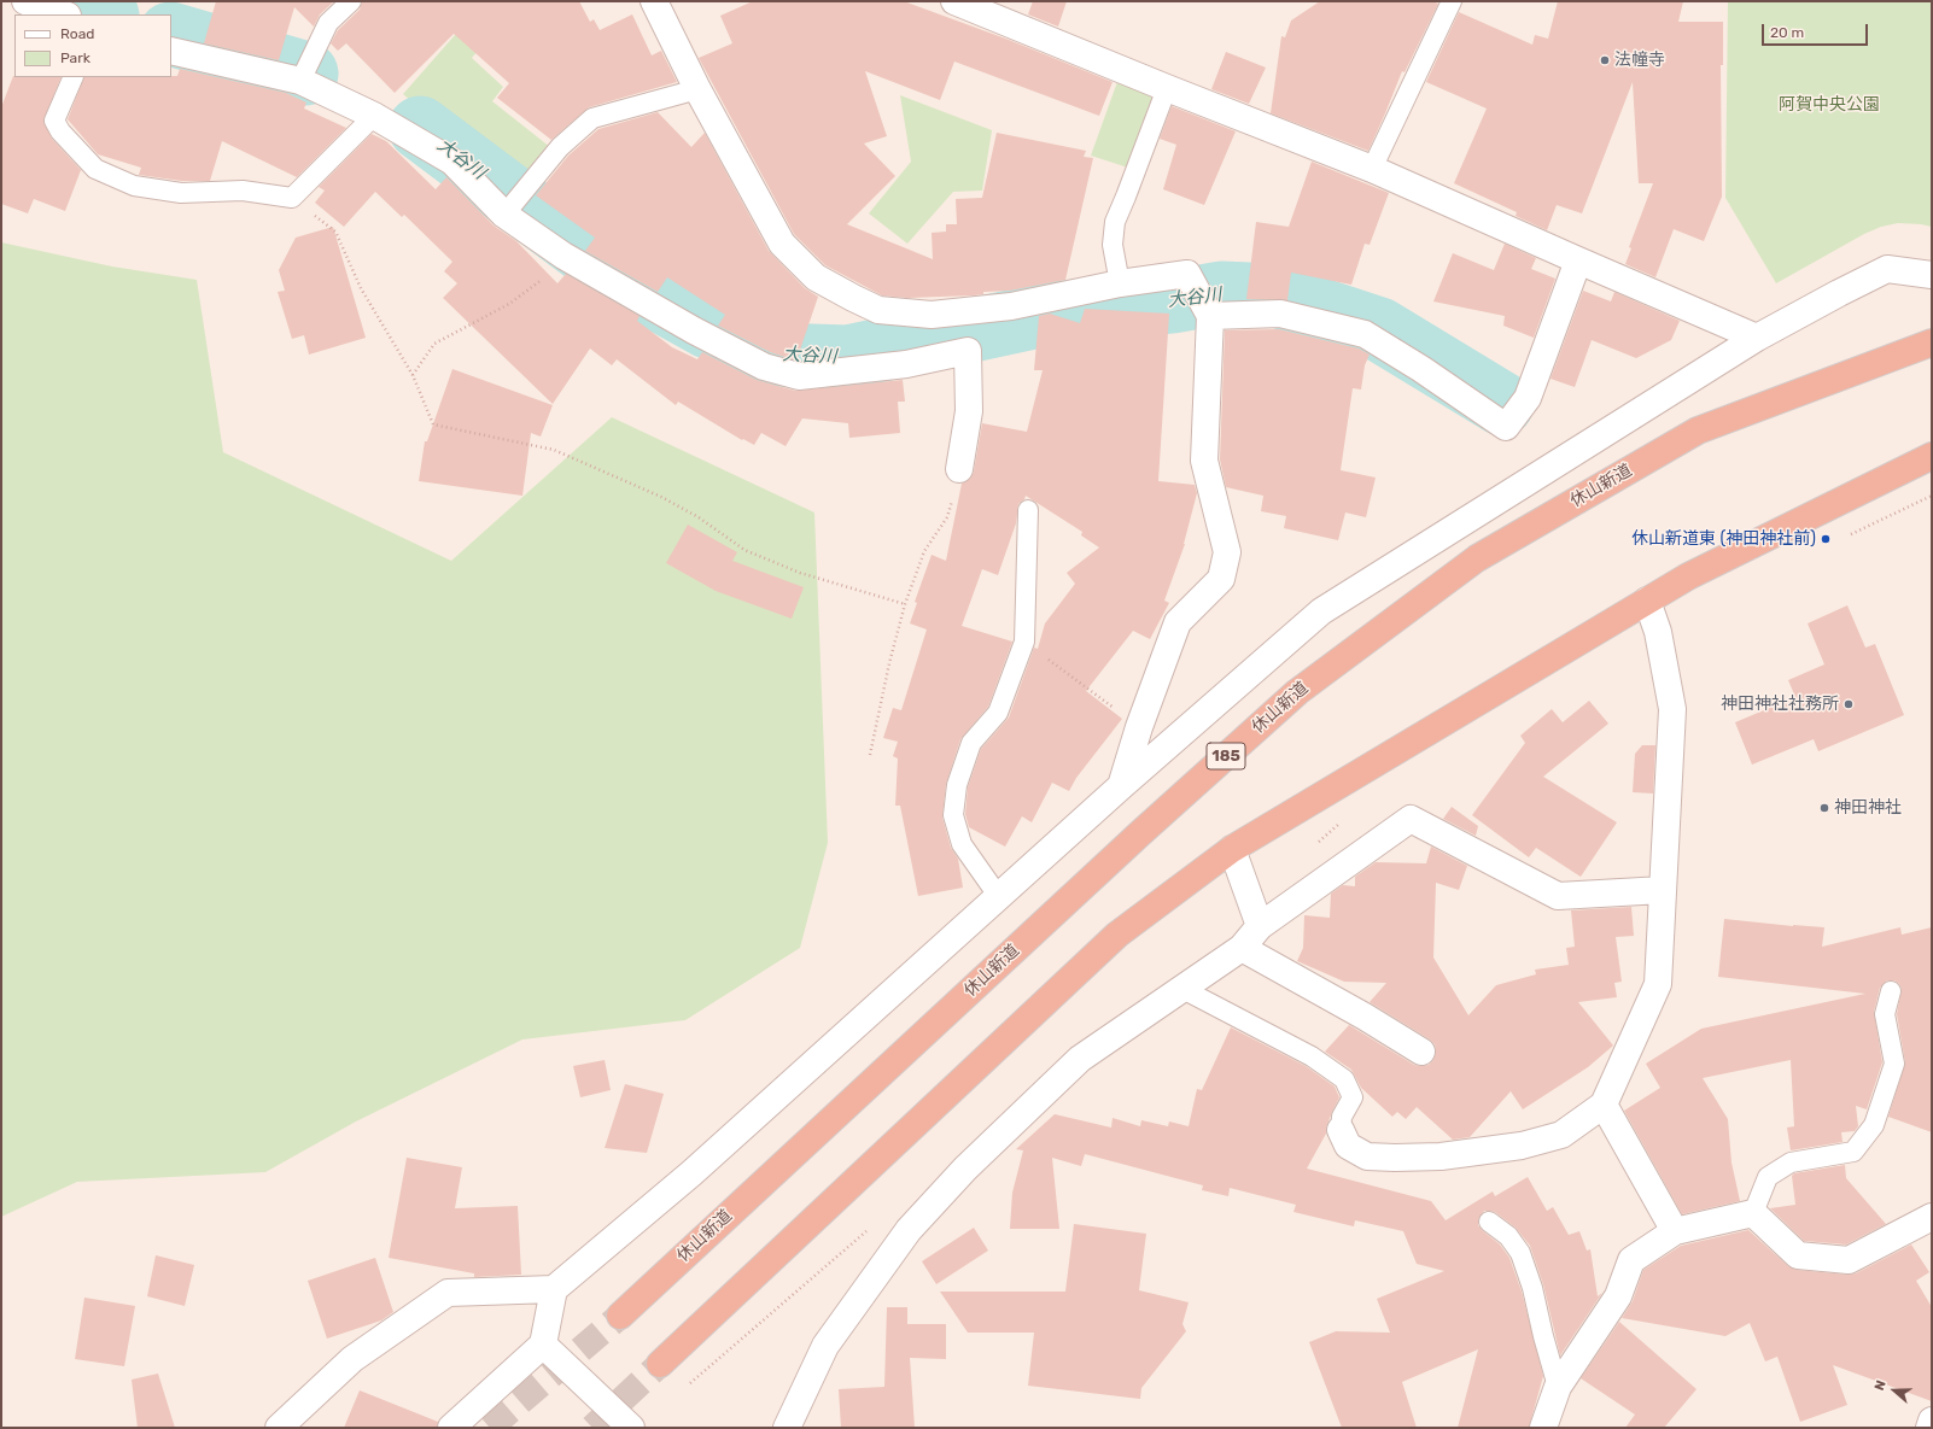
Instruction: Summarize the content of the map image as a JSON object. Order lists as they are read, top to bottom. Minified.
{"streets":{"highway":["休山新道","185"]},"water":["大谷川"],"parks":["阿賀中央公園"],"places":["法幢寺","休山新道東 (神田神社前)","神田神社社務所","神田神社"],"legend":["Road","Park"],"scale_bar":"20 m","north":"left"}
